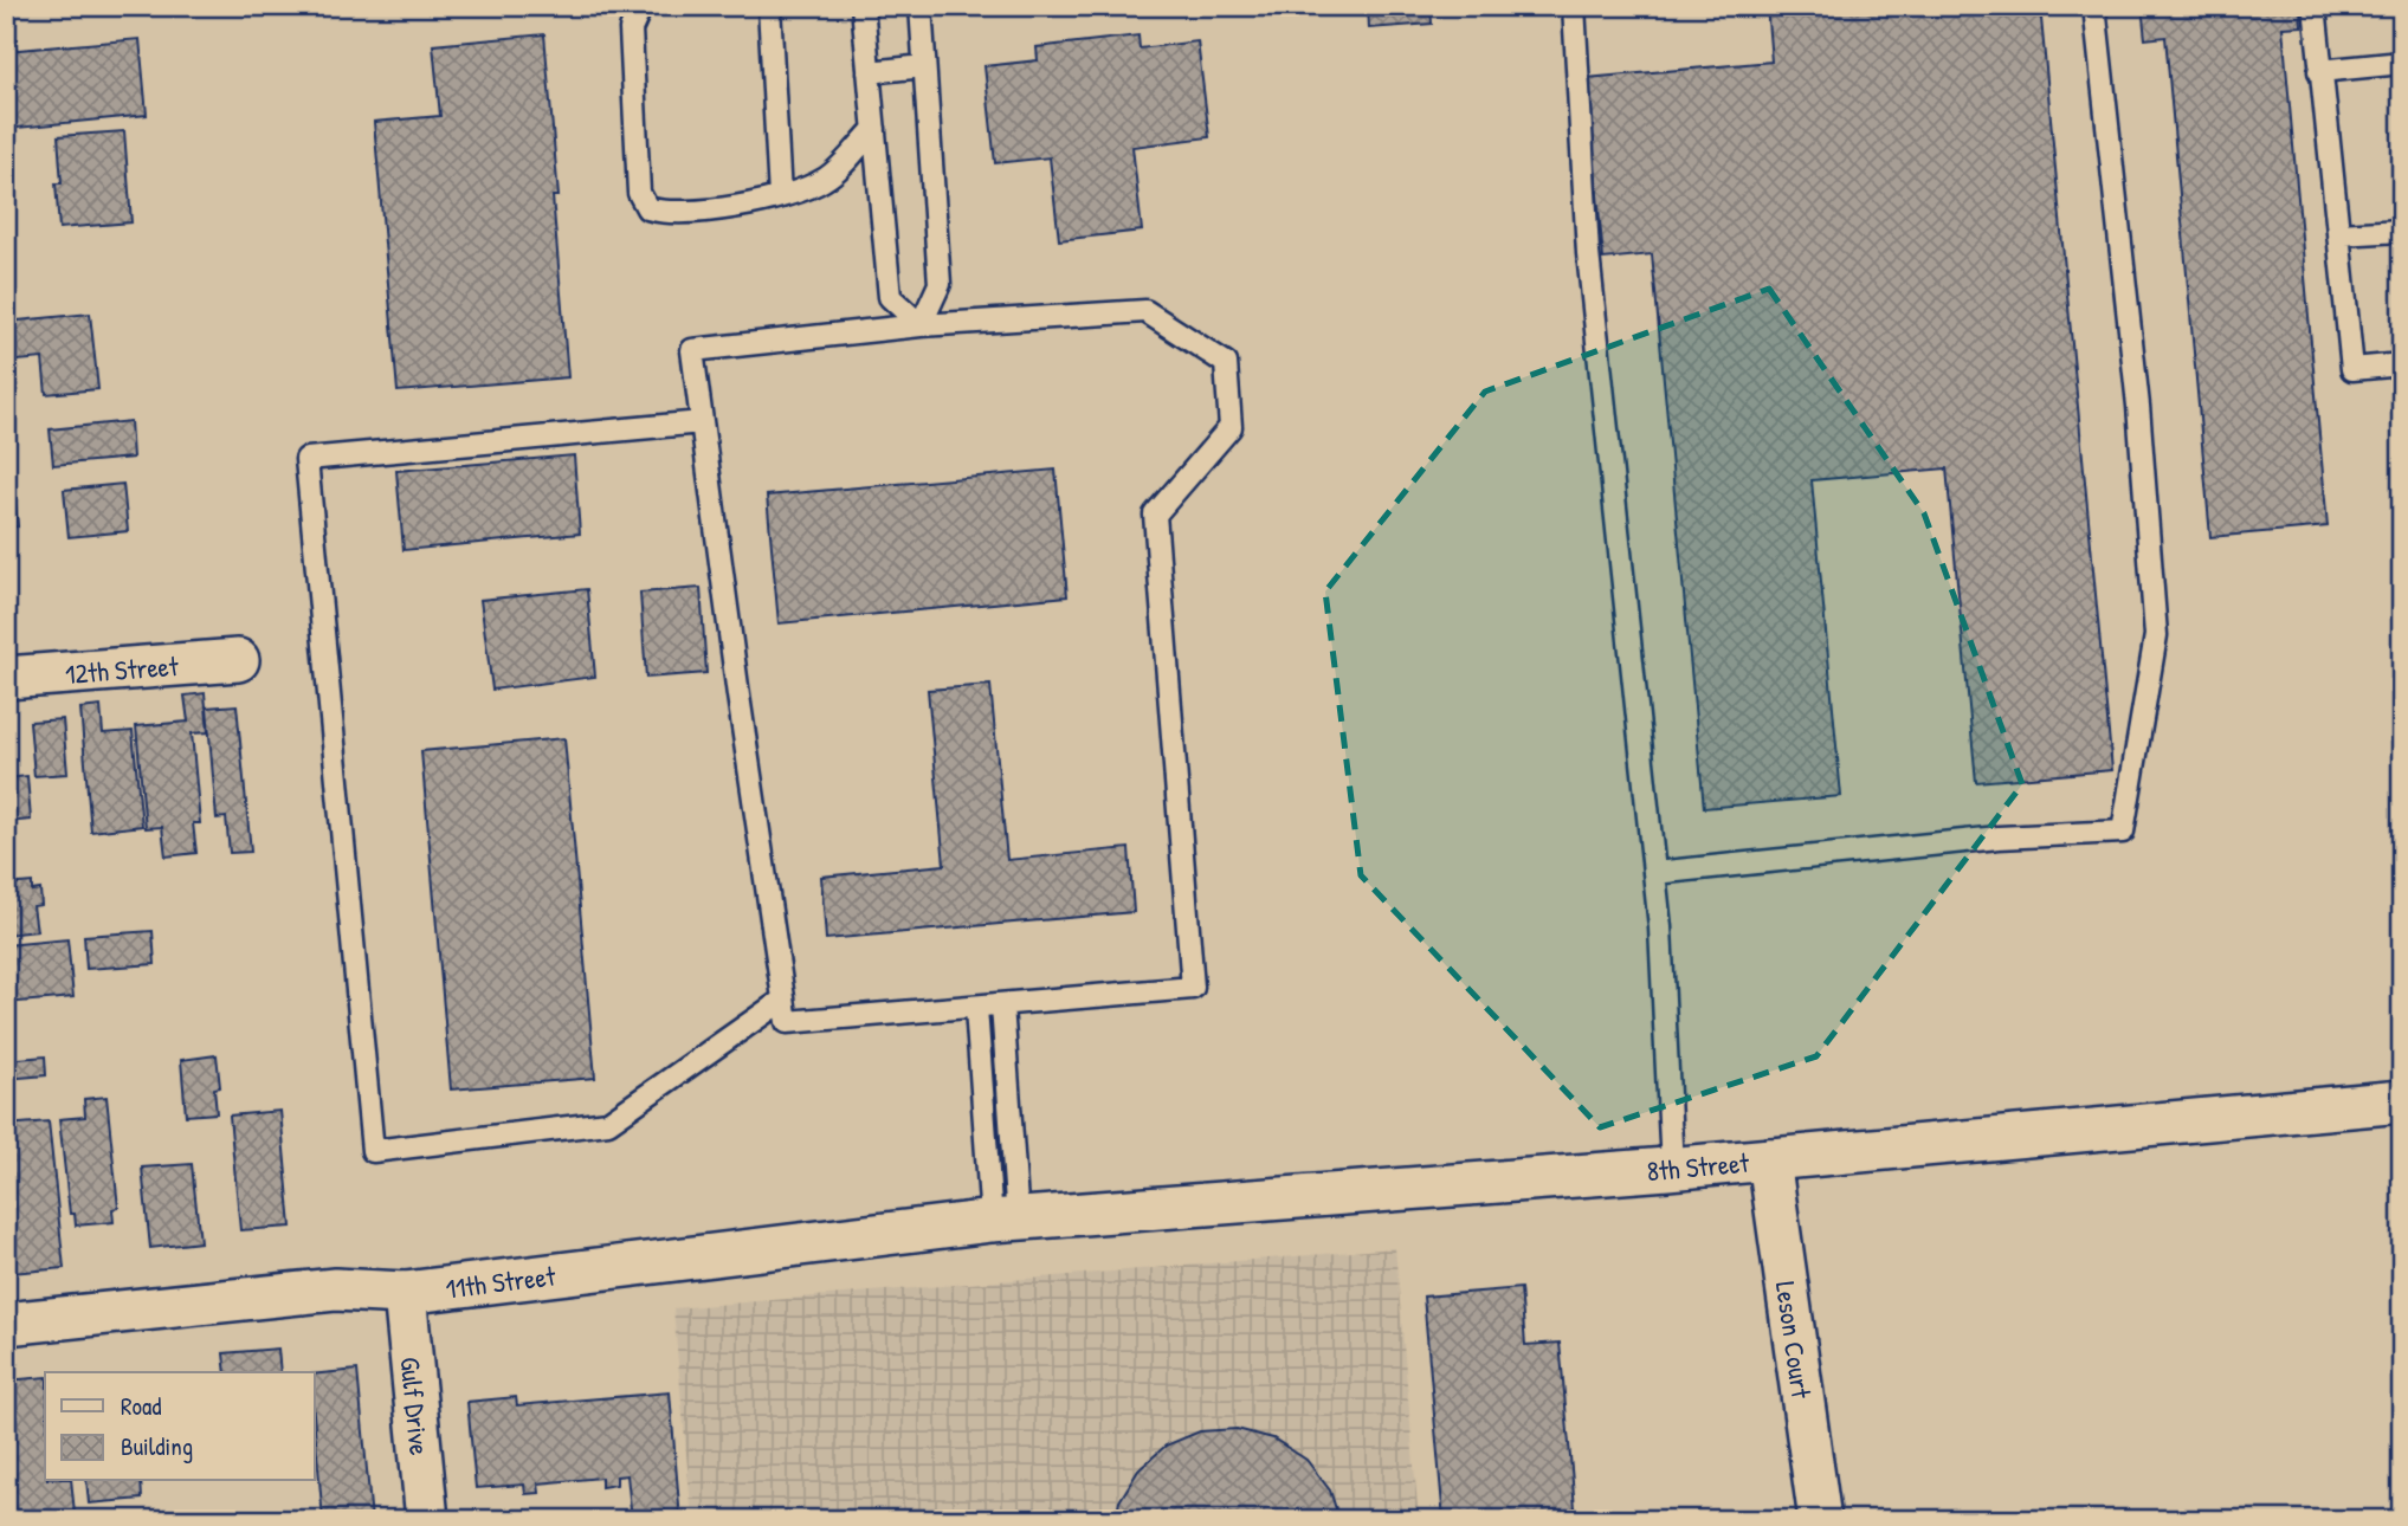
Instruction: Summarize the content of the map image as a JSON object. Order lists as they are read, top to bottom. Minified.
{"streets":{"street":["12th Street","8th Street","11th Street","Leson Court","Gulf Drive"]},"crossings":[["8th Street","11th Street"],["8th Street","Leson Court"],["11th Street","Gulf Drive"]],"legend":["Road","Building"]}
